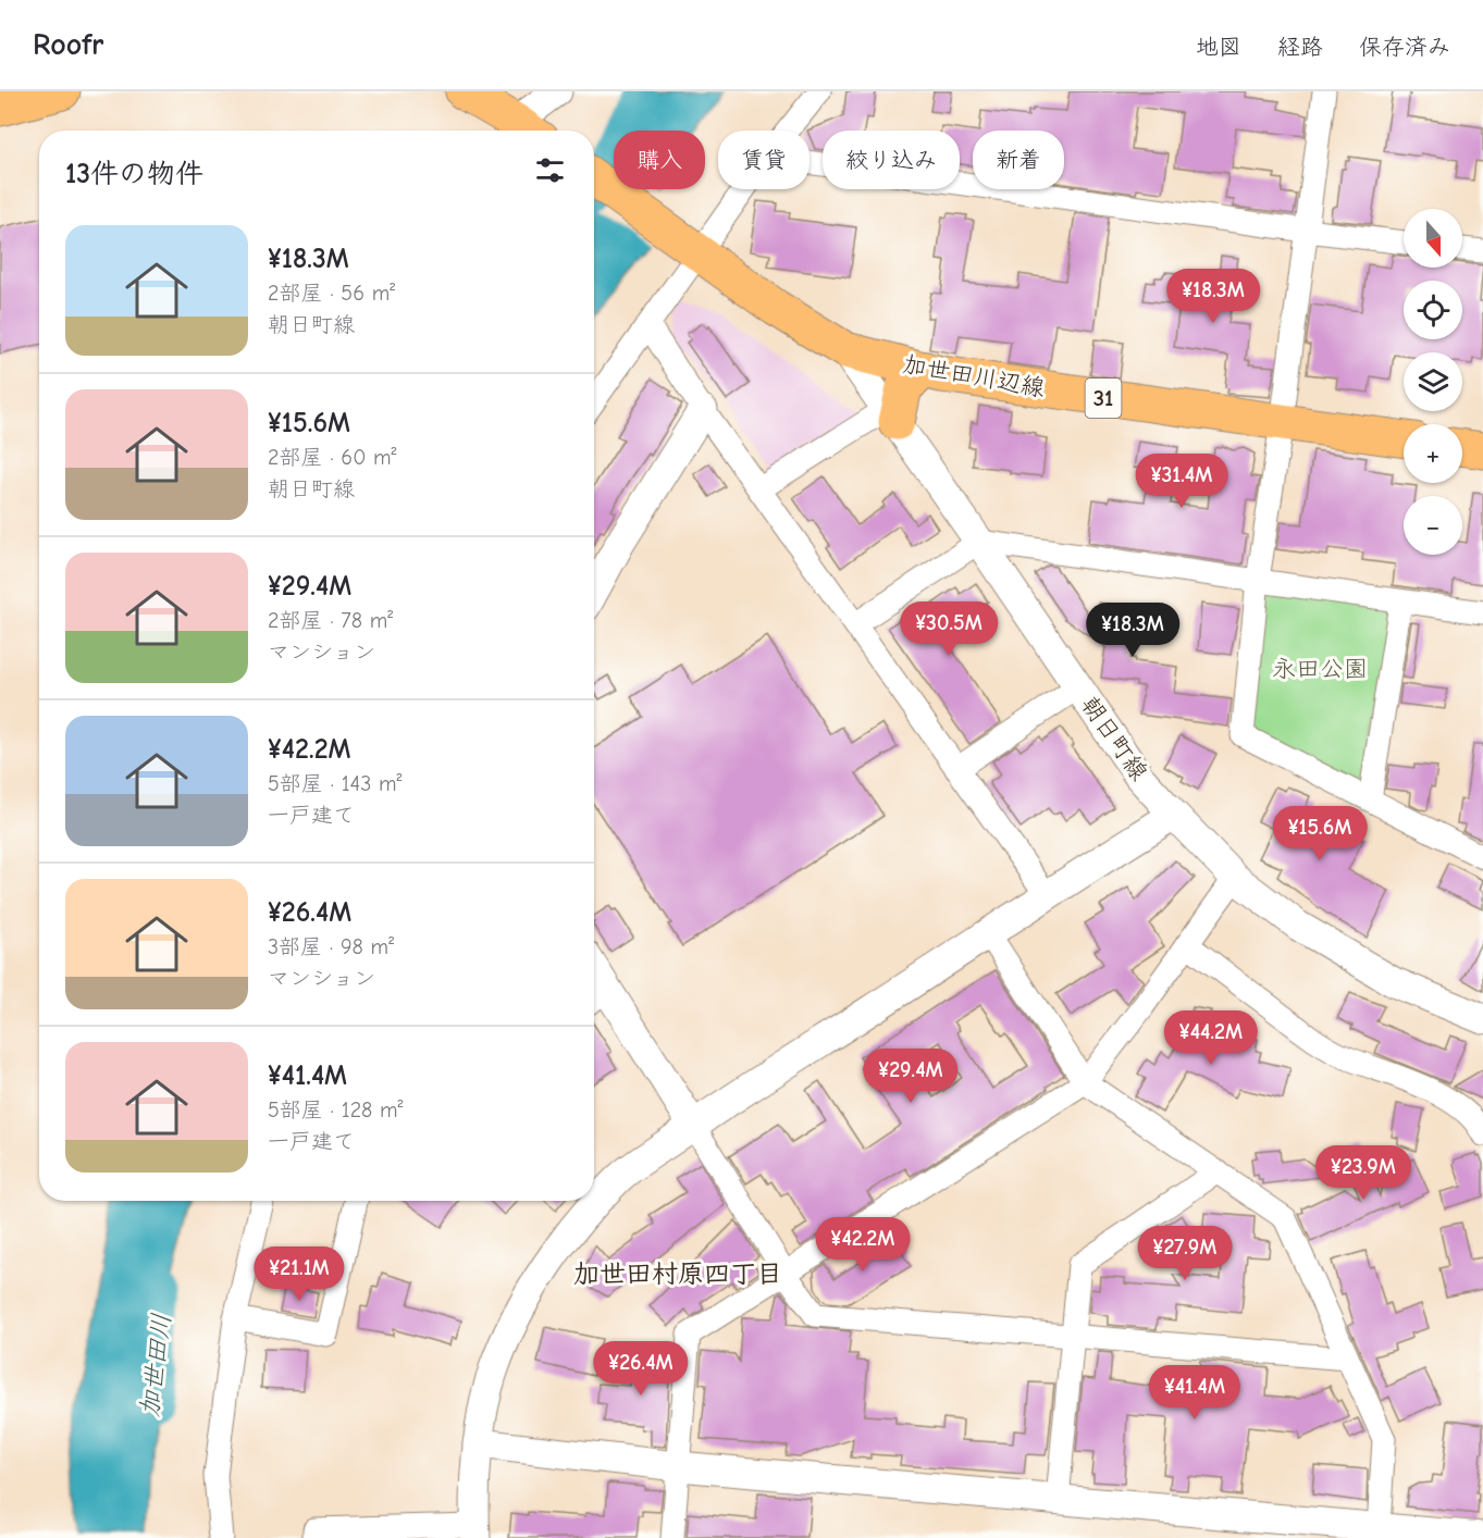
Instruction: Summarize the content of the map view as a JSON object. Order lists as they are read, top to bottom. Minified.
{"streets":{"main road":["加世田川辺線","31"],"street":["朝日町線"]},"crossings":[["加世田川辺線","朝日町線"]],"districts":["加世田村原四丁目"],"water":["加世田川"],"parks":["永田公園"],"north":"bottom","page":{"header":"Roofr","nav":["地図","経路","保存済み"],"chip":["購入","賃貸","絞り込み","新着"],"heading":"13件の物件","map_buttons":["+","−"],"list":[{"name":"¥18.3M","note":"2部屋 · 56 m² · 朝日町線"},{"name":"¥15.6M","note":"2部屋 · 60 m² · 朝日町線"},{"name":"¥29.4M","note":"2部屋 · 78 m² · マンション"},{"name":"¥42.2M","note":"5部屋 · 143 m² · 一戸建て"},{"name":"¥26.4M","note":"3部屋 · 98 m² · マンション"},{"name":"¥41.4M","note":"5部屋 · 128 m² · 一戸建て"}],"price":["¥18.3M","¥31.4M","¥30.5M","¥18.3M","¥15.6M","¥44.2M","¥29.4M","¥23.9M","¥42.2M","¥27.9M","¥21.1M","¥26.4M","¥41.4M"]}}
